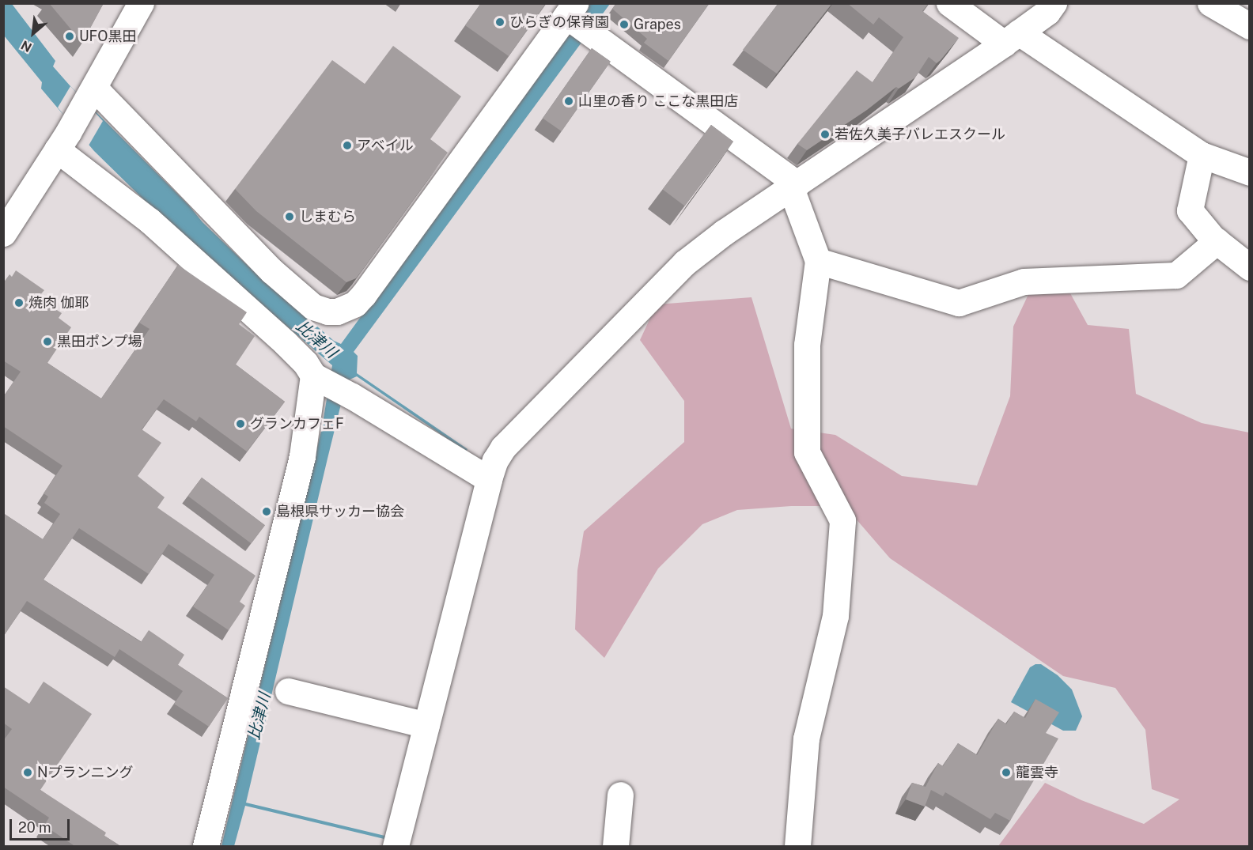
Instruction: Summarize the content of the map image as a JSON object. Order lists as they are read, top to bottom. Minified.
{"water":["比津川"],"places":["ひらぎの保育園","Grapes","UFO黒田","山里の香り ここな黒田店","若佐久美子バレエスクール","アベイル","しまむら","焼肉 伽耶","黒田ポンプ場","グランカフェF","島根県サッカー協会","Nプランニング","龍雲寺"],"scale_bar":"20 m","north":"bottom left"}
